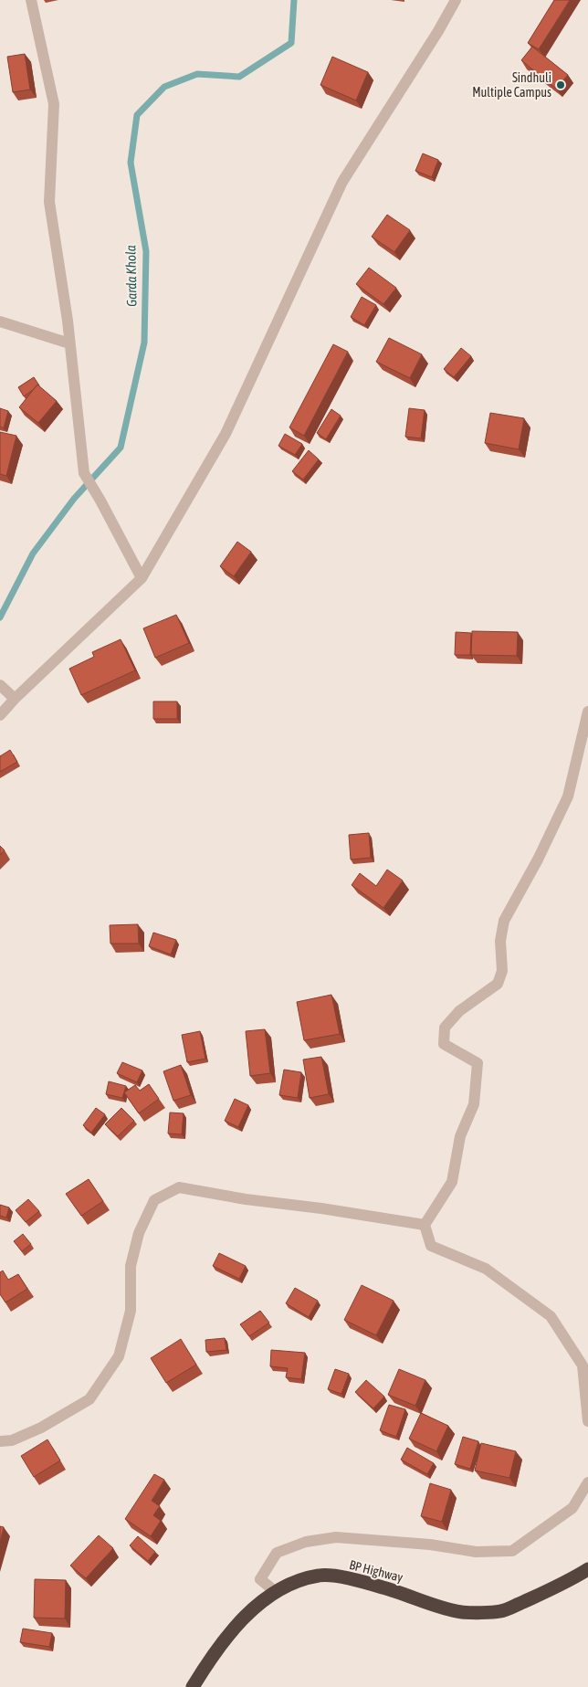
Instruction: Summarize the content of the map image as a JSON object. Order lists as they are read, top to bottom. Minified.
{"streets":{"highway":["BP Highway"]},"water":["Garda Khola"],"places":["Sindhuli Multiple Campus"]}
